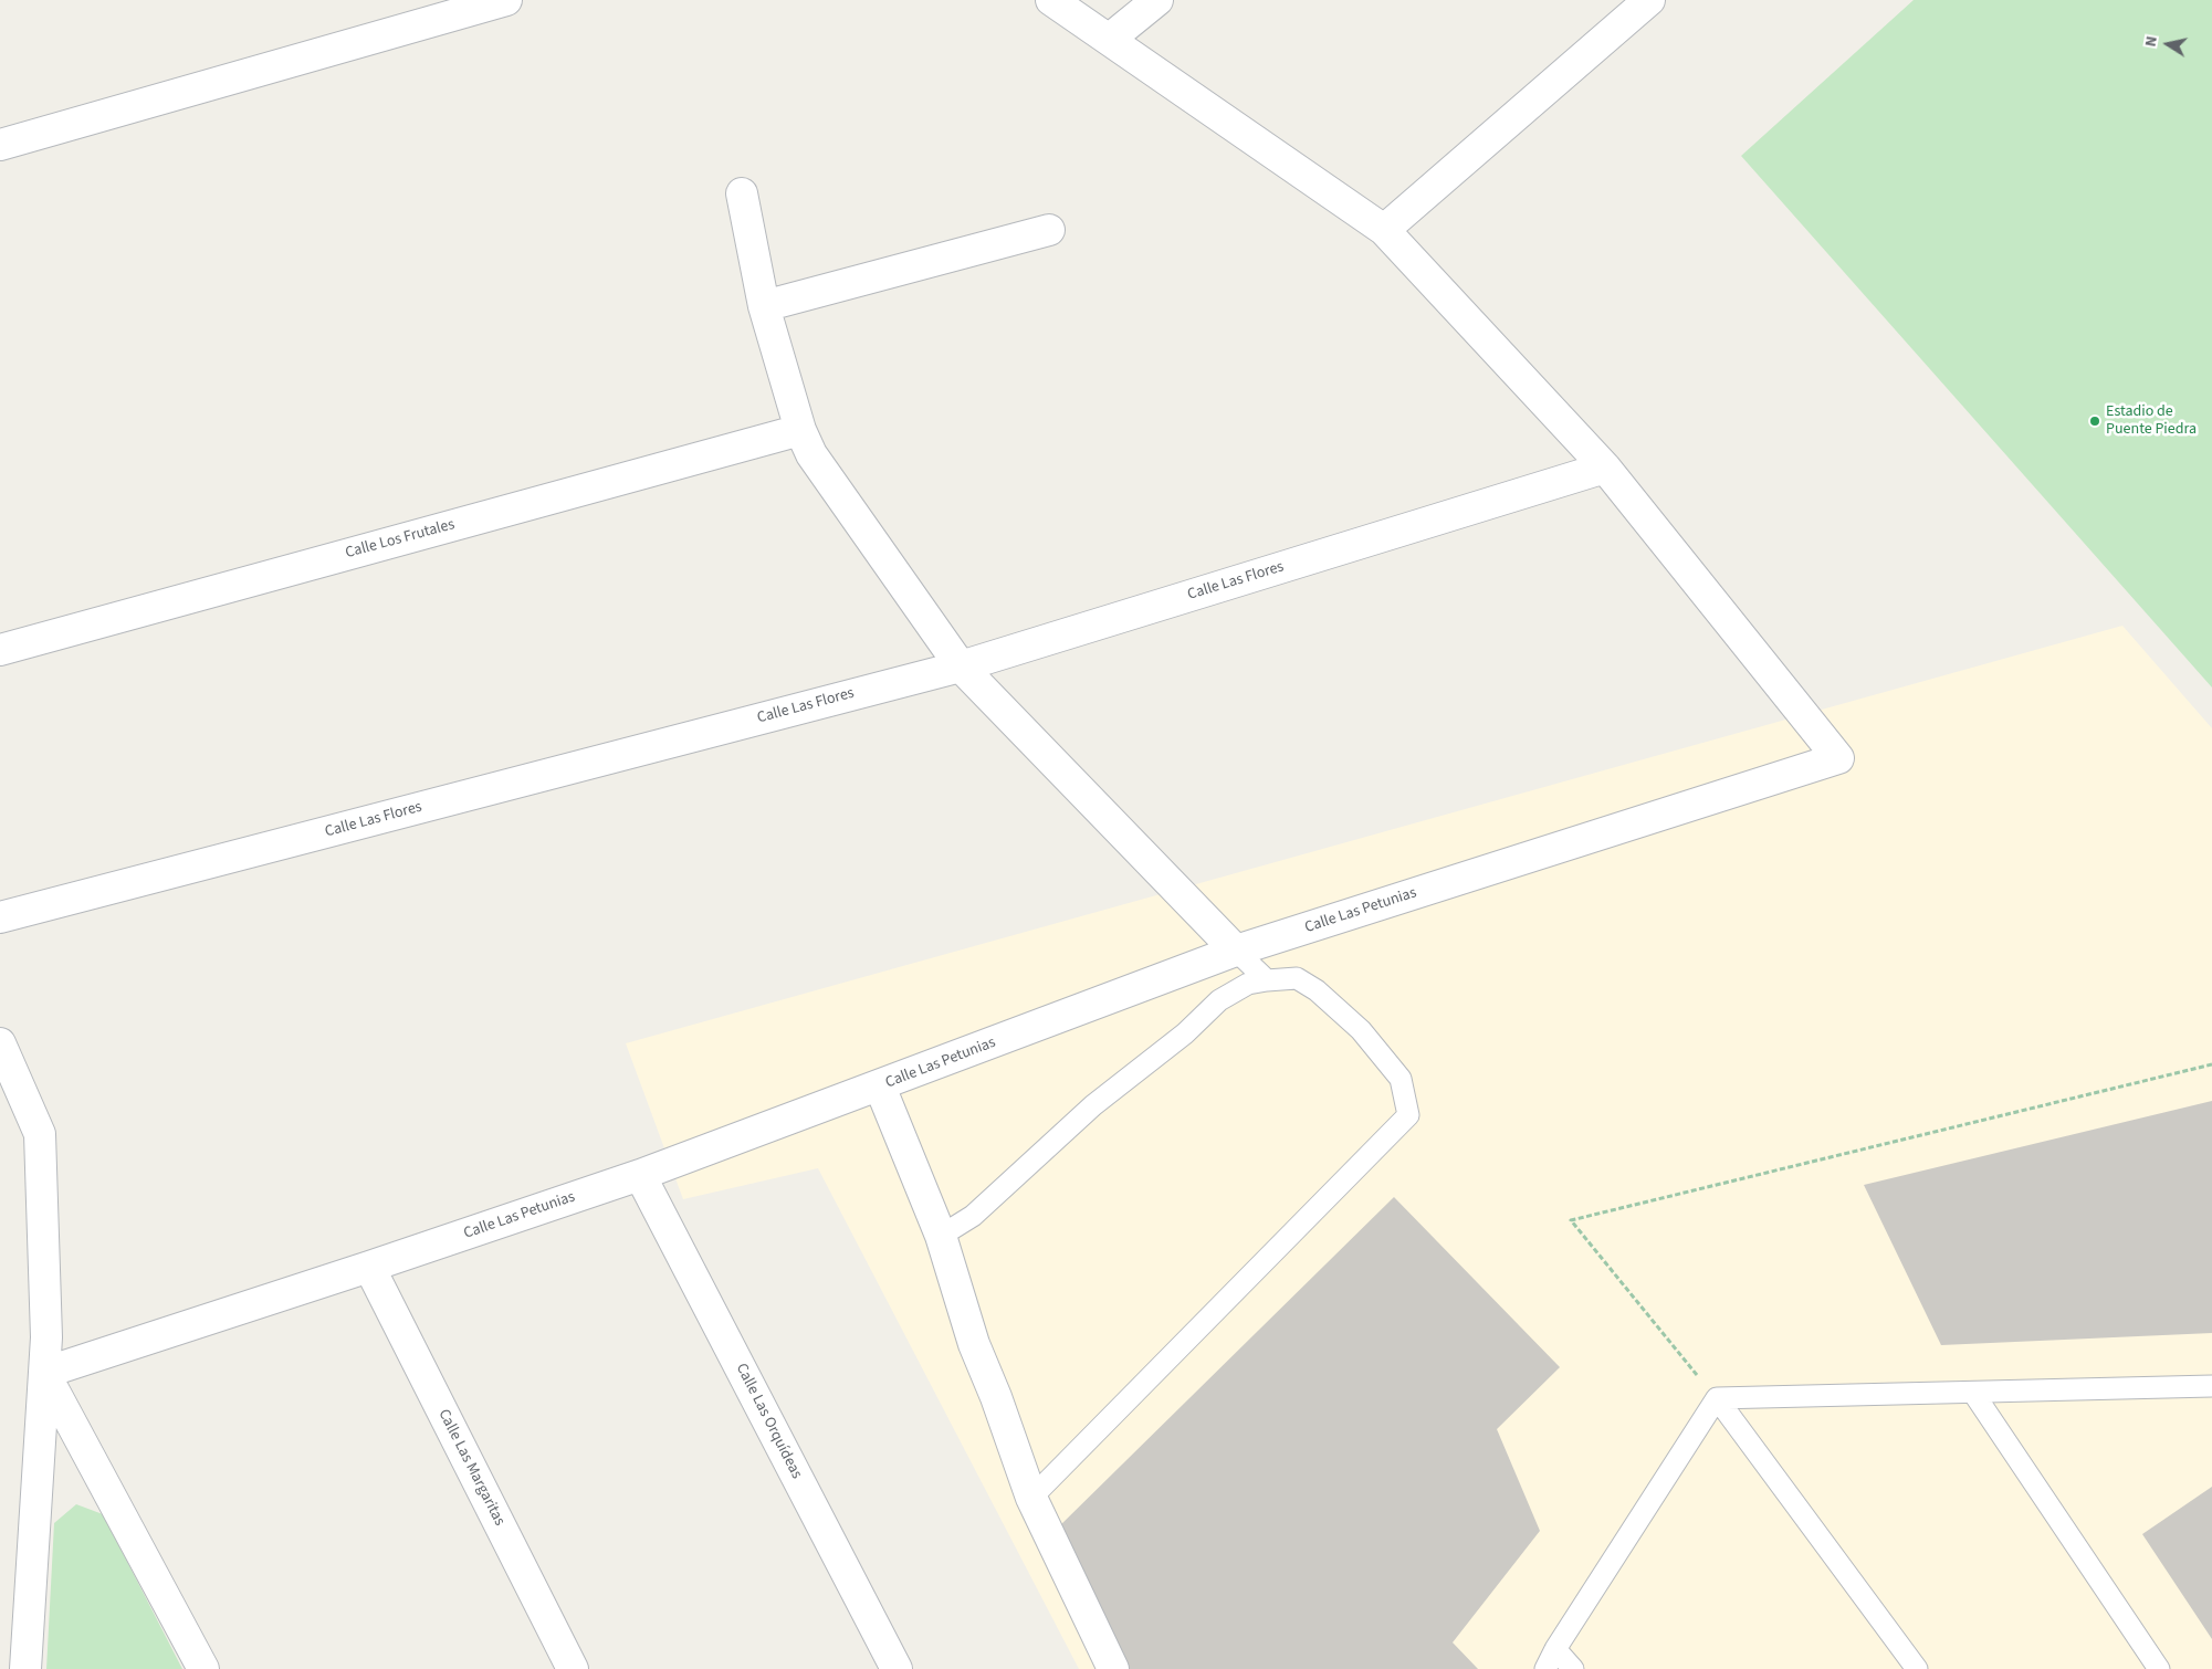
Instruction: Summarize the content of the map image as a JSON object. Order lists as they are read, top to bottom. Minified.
{"streets":{"street":["Calle Los Frutales","Calle Las Flores","Calle Las Petunias","Calle Las Orquídeas","Calle Las Margaritas"]},"crossings":[["Calle Las Flores","Calle Las Petunias"],["Calle Las Petunias","Calle Las Orquídeas"],["Calle Las Petunias","Calle Las Margaritas"]],"places":["Estadio de Puente Piedra"],"north":"left"}
